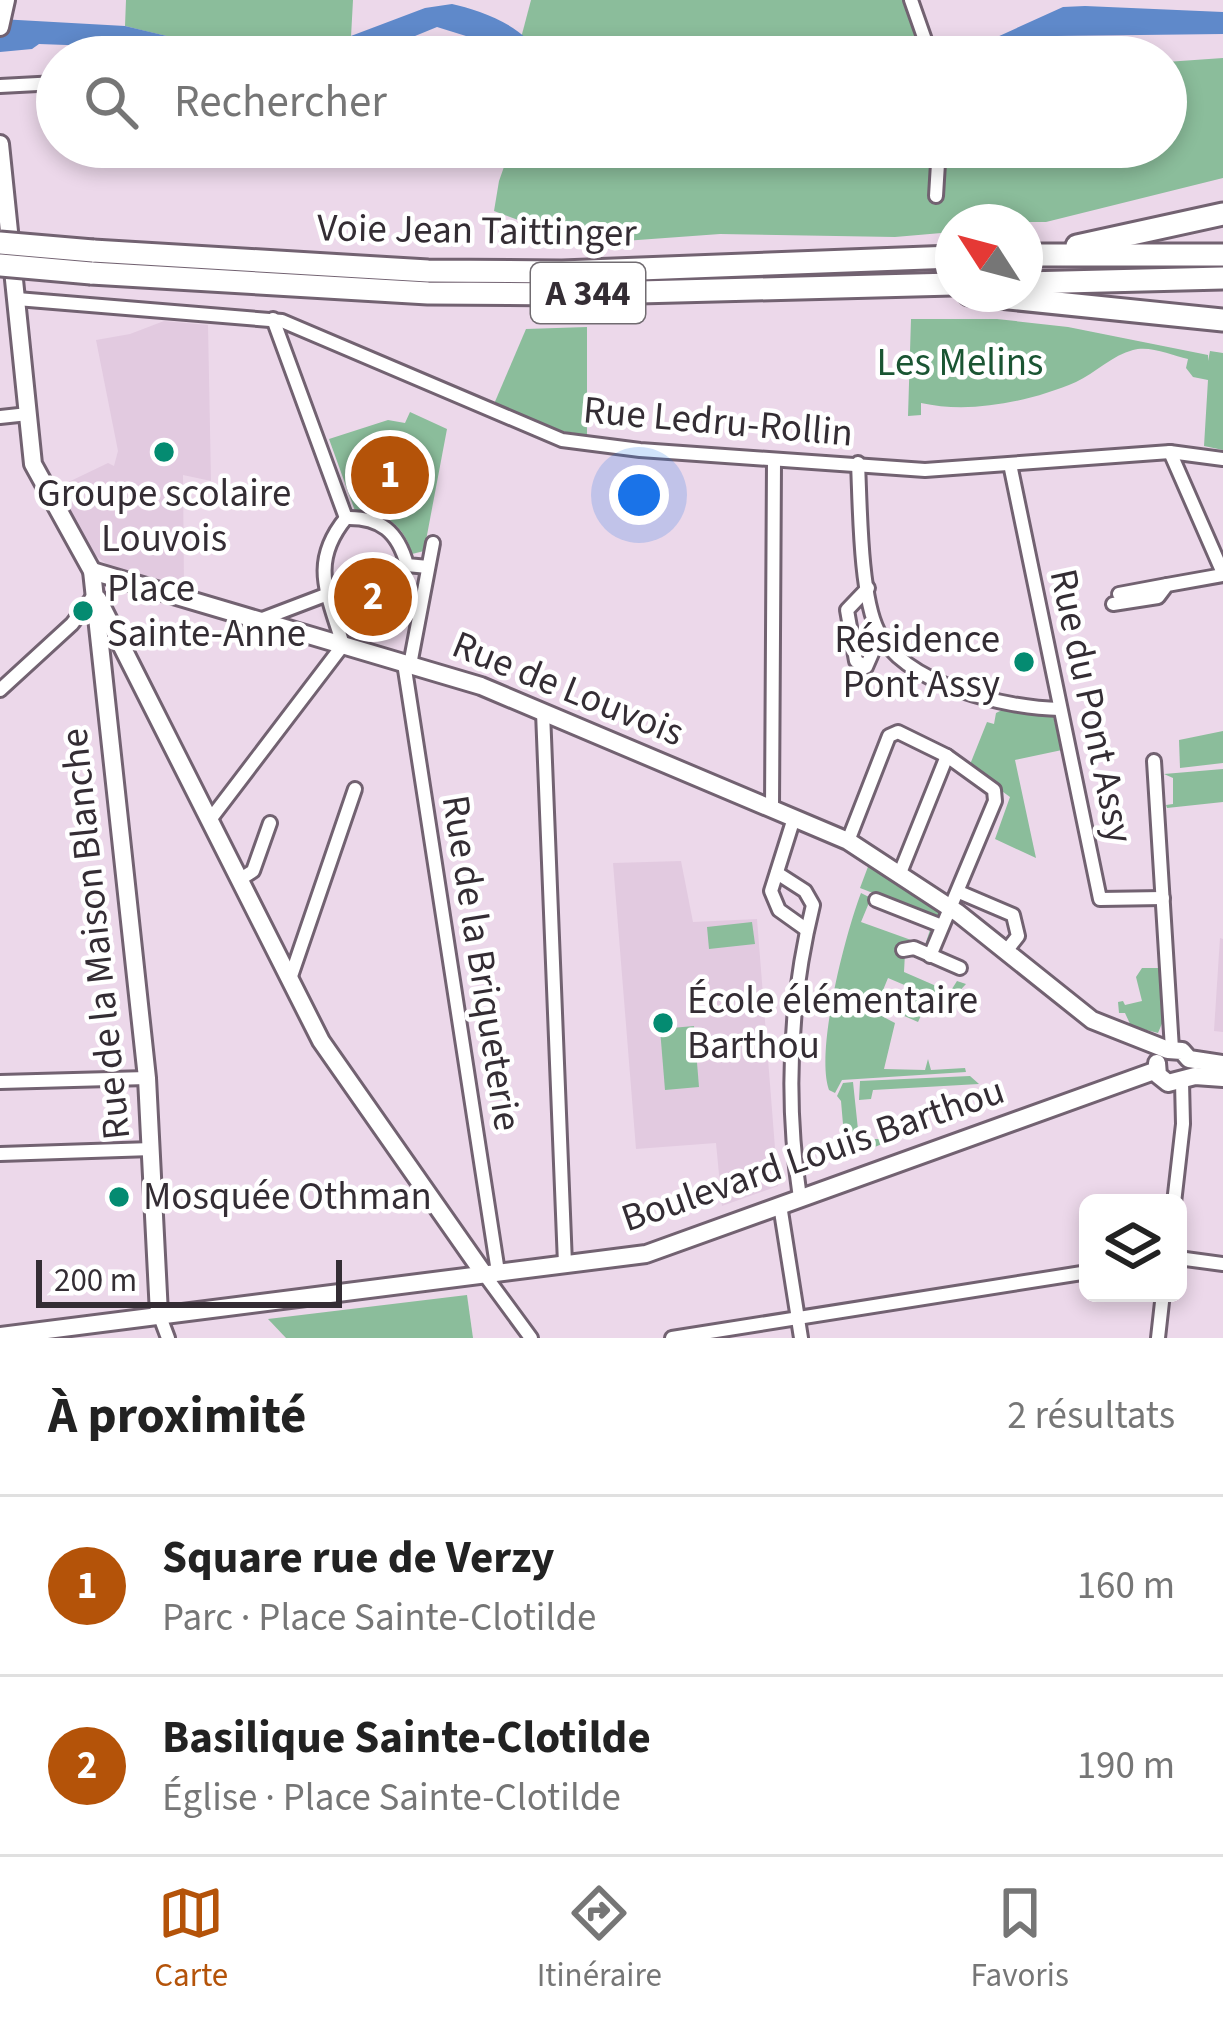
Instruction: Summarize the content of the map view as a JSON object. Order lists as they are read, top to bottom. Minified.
{"streets":{"highway":["Voie Jean Taittinger","A 344"],"street":["Rue Ledru-Rollin","Rue de Louvois","Rue du Pont Assy","Rue de la Maison Blanche","Rue de la Briqueterie","Boulevard Louis Barthou"]},"crossings":[["Rue Ledru-Rollin","Rue du Pont Assy"],["Rue de Louvois","Rue de la Maison Blanche"],["Rue de Louvois","Rue de la Briqueterie"],["Rue de Louvois","Boulevard Louis Barthou"],["Rue de la Maison Blanche","Boulevard Louis Barthou"],["Rue de la Briqueterie","Boulevard Louis Barthou"]],"parks":["Les Melins"],"places":["Groupe scolaire Louvois","Place Sainte-Anne","Résidence Pont Assy","École élémentaire Barthou","Mosquée Othman"],"scale_bar":"200 m","north":"top left","page":{"search":"Rechercher","pins":["1","2"],"scale":"200 m","heading":["À proximité","2 résultats"],"list":[{"mark":"1","name":"Square rue de Verzy","note":"Parc · Place Sainte-Clotilde","value":"160 m"},{"mark":"2","name":"Basilique Sainte-Clotilde","note":"Église · Place Sainte-Clotilde","value":"190 m"}],"nav":["Carte","Itinéraire","Favoris"]}}
